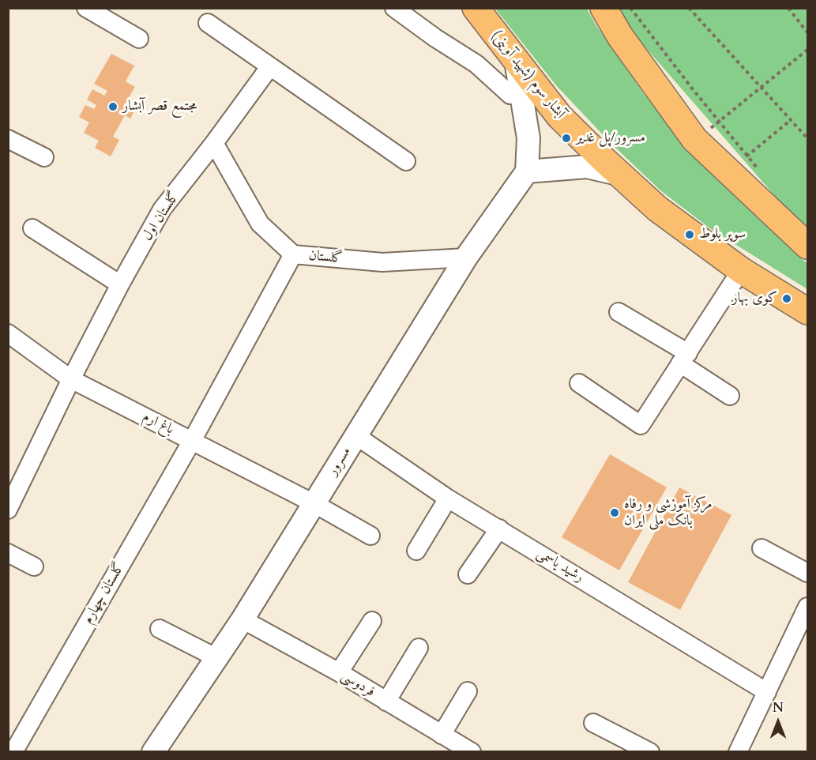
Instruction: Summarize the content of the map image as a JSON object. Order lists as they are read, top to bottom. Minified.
{"streets":{"main road":["آبشار سوم (شهید آوینی)"],"street":["گلستان اول","گلستان","باغ ارم","مسرور","رشید یاسمی","گلستان چهارم","فردوسی"]},"crossings":[["گلستان اول","گلستان"],["گلستان اول","باغ ارم"],["گلستان","مسرور"],["گلستان","گلستان چهارم"],["باغ ارم","مسرور"],["باغ ارم","گلستان چهارم"],["مسرور","رشید یاسمی"],["مسرور","فردوسی"]],"places":["مجتمع قصر آبشار","مسرور/پل غدیر","سوپر بلوط","کوی بهار","مرکز آموزشی و رفاه بانک ملی ایران"],"north":"top"}
